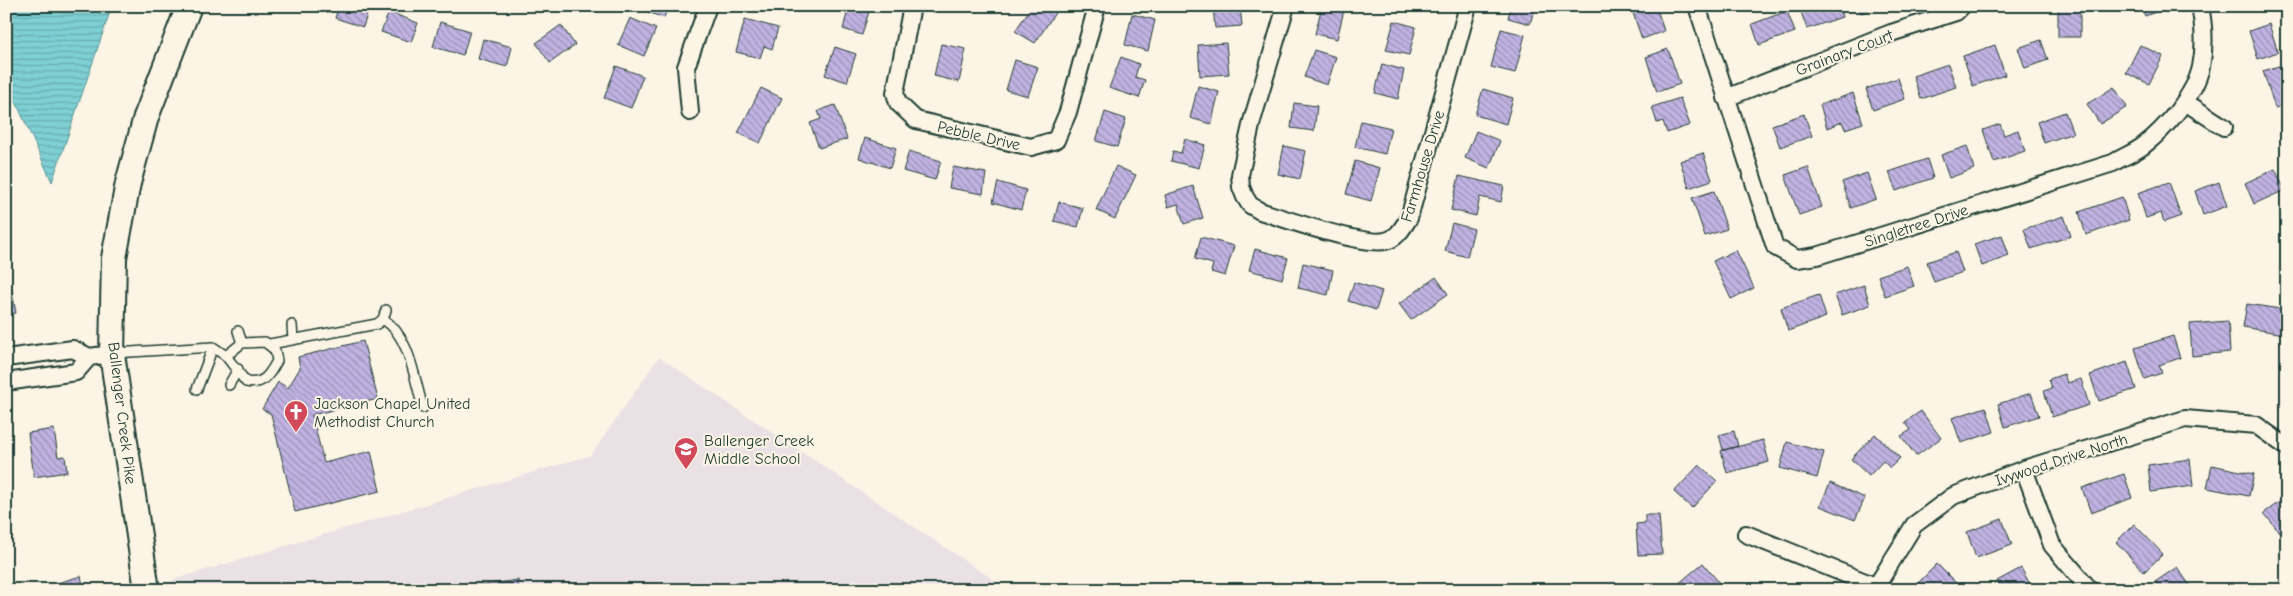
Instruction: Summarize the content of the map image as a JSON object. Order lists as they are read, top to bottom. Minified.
{"streets":{"main road":["Ballenger Creek Pike"],"street":["Grainary Court","Pebble Drive","Farmhouse Drive","Singletree Drive","Ivywood Drive North"]},"crossings":[["Grainary Court","Singletree Drive"]],"places":{"church":["Jackson Chapel United Methodist Church"],"school or university":["Ballenger Creek Middle School"]}}
